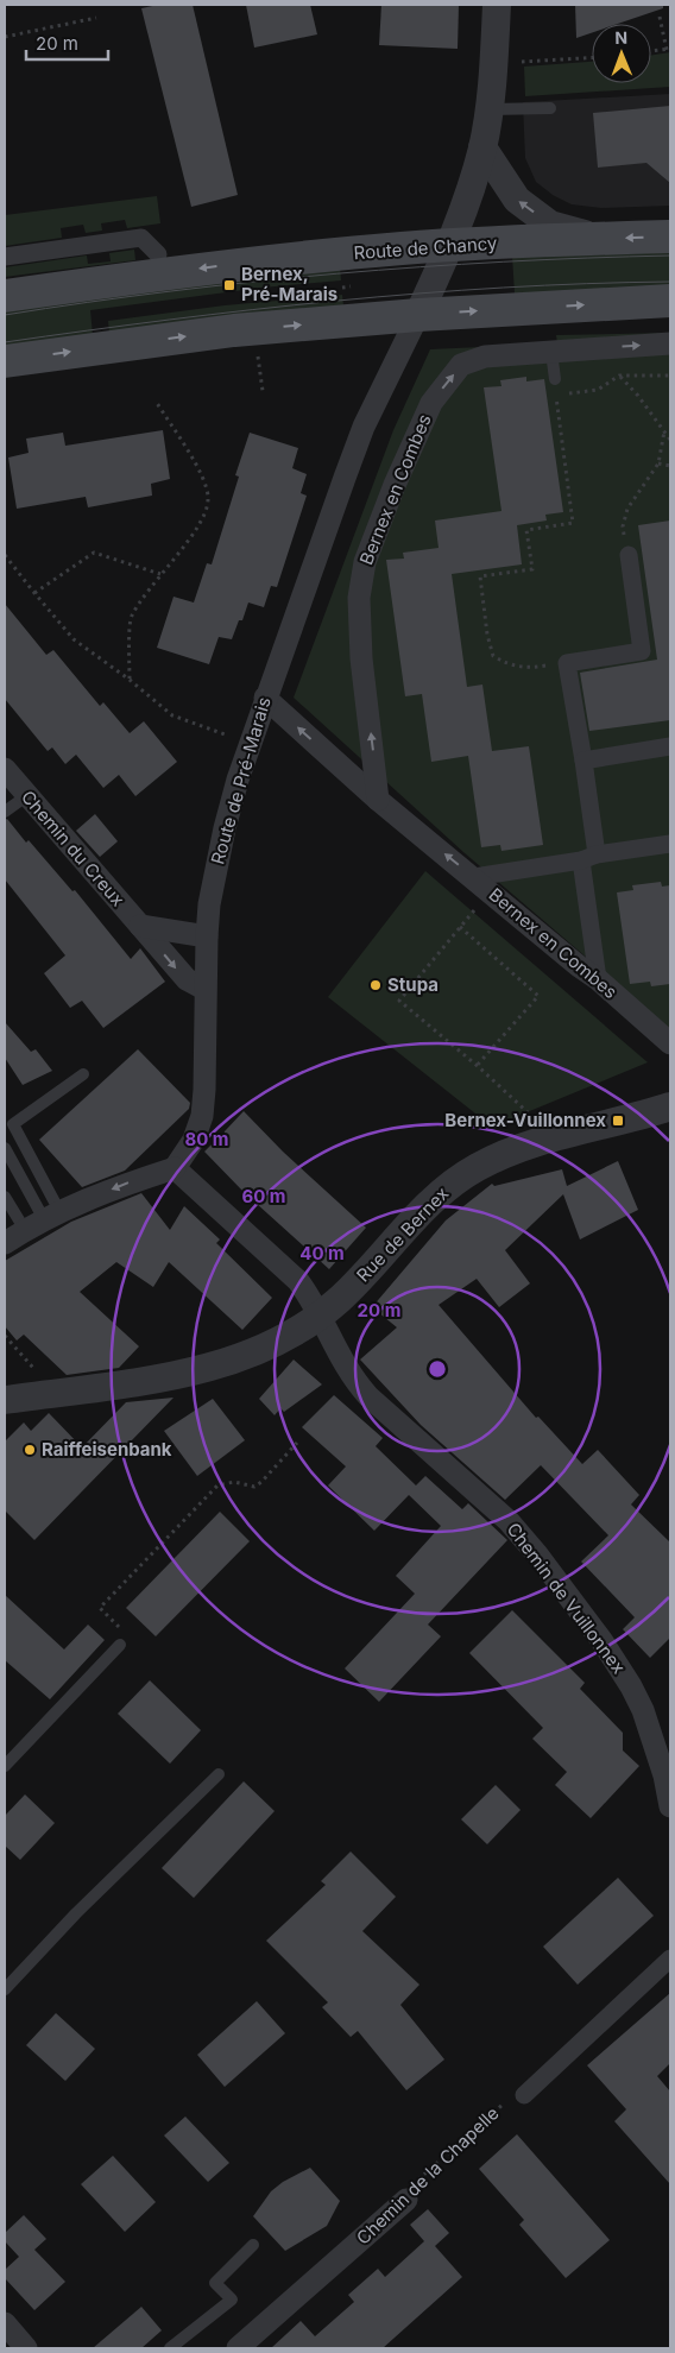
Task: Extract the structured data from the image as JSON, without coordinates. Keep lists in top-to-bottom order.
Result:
{
  "streets": {
    "main road": ["Route de Chancy"],
    "street": [
      "Bernex en Combes",
      "Route de Pré-Marais",
      "Chemin du Creux",
      "Rue de Bernex",
      "Chemin de Vuillonnex",
      "Chemin de la Chapelle"
    ]
  },
  "crossings": [
    ["Bernex en Combes", "Route de Pré-Marais"],
    ["Route de Pré-Marais", "Chemin du Creux"],
    ["Rue de Bernex", "Chemin de Vuillonnex"]
  ],
  "places": {
    "transit": ["Bernex, Pré-Marais", "Bernex-Vuillonnex"],
    "other": ["Stupa", "Raiffeisenbank"]
  },
  "scale_bar": "20 m",
  "north": "top",
  "rings": [
    "80 m",
    "60 m",
    "40 m",
    "20 m"
  ]
}
